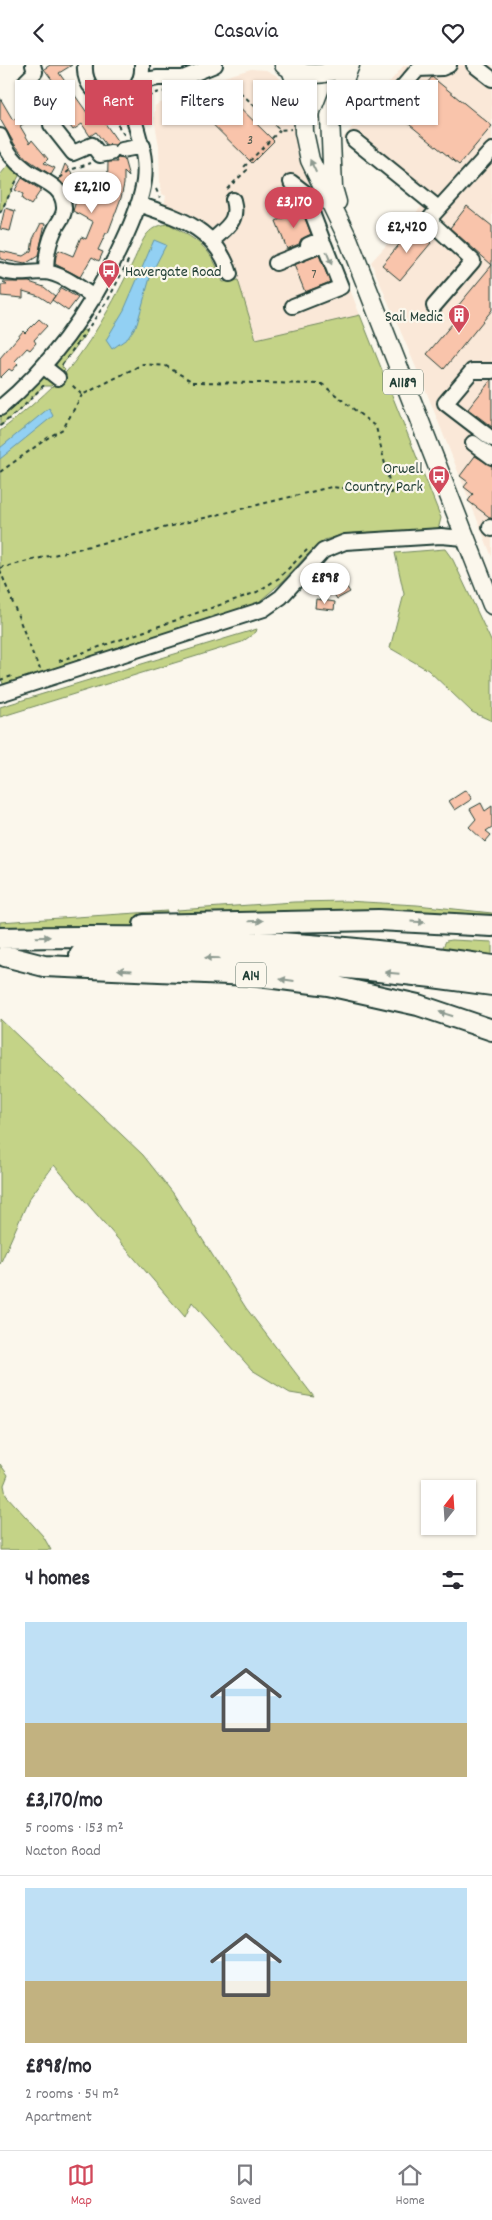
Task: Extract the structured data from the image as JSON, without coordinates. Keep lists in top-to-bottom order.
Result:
{
  "streets": {
    "highway": ["A14"],
    "main road": ["A1189"]
  },
  "places": {
    "bus stop": ["Havergate Road", "Orwell Country Park"],
    "building": ["Sail Medic"]
  },
  "house_numbers": ["3", "7"],
  "north": "top",
  "page": {
    "header": "Casavia",
    "chip": [
      "Buy",
      "Rent",
      "Filters",
      "New",
      "Apartment"
    ],
    "price": [
      "£2,210",
      "£3,170",
      "£2,420",
      "£898"
    ],
    "heading": "4 homes",
    "list": [
      {
        "name": "£3,170/mo",
        "note": "5 rooms · 153 m² · Nacton Road"
      },
      {
        "name": "£898/mo",
        "note": "2 rooms · 54 m² · Apartment"
      }
    ],
    "tabs": ["Map", "Saved", "Home"]
  }
}
